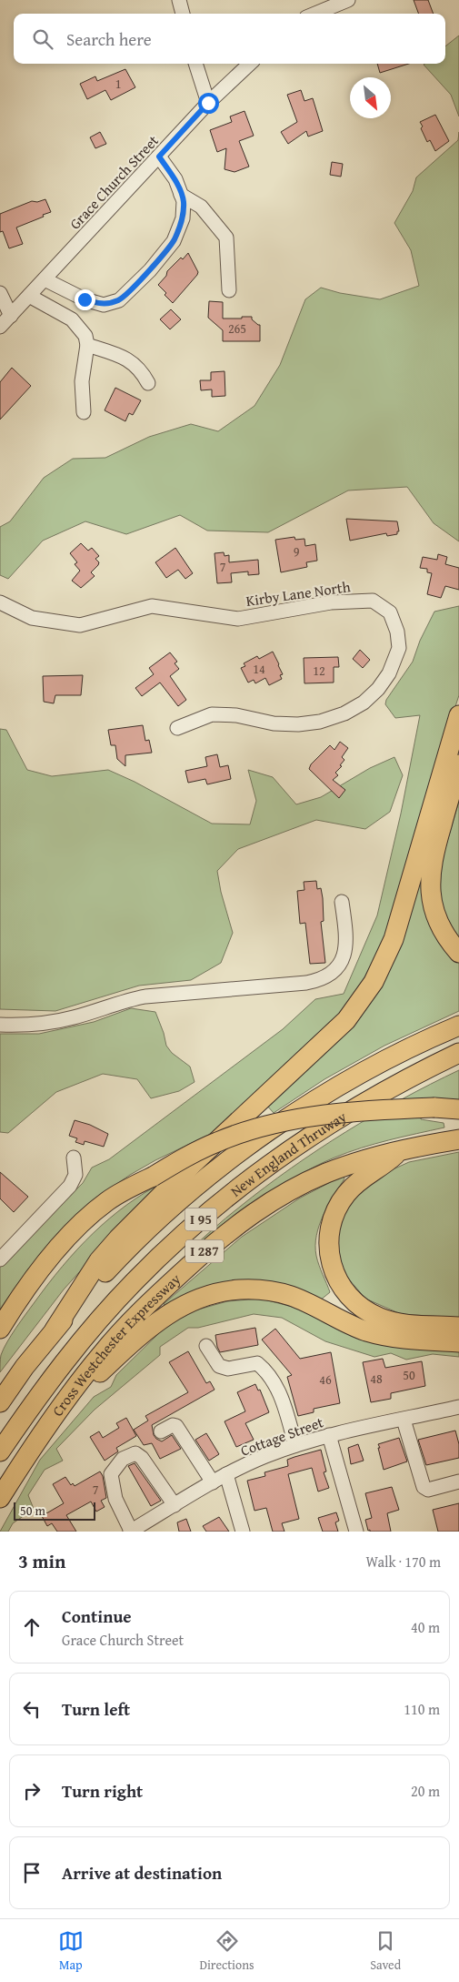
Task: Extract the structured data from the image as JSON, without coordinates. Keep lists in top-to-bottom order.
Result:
{
  "streets": {
    "highway": [
      "New England Thruway",
      "I 95",
      "I 287",
      "Cross Westchester Expressway"
    ],
    "street": ["Grace Church Street", "Kirby Lane North", "Cottage Street"]
  },
  "house_numbers": [
    "1",
    "265",
    "9",
    "7",
    "14",
    "12",
    "50",
    "48",
    "46",
    "7"
  ],
  "scale_bar": "50 m",
  "north": "bottom right",
  "page": {
    "search": "Search here",
    "scale": "50 m",
    "heading": ["3 min", "Walk · 170 m"],
    "list": [
      ["Continue", "Grace Church Street", "40 m"],
      ["Turn left", "110 m"],
      ["Turn right", "20 m"],
      "Arrive at destination"
    ],
    "nav": ["Map", "Directions", "Saved"]
  }
}
